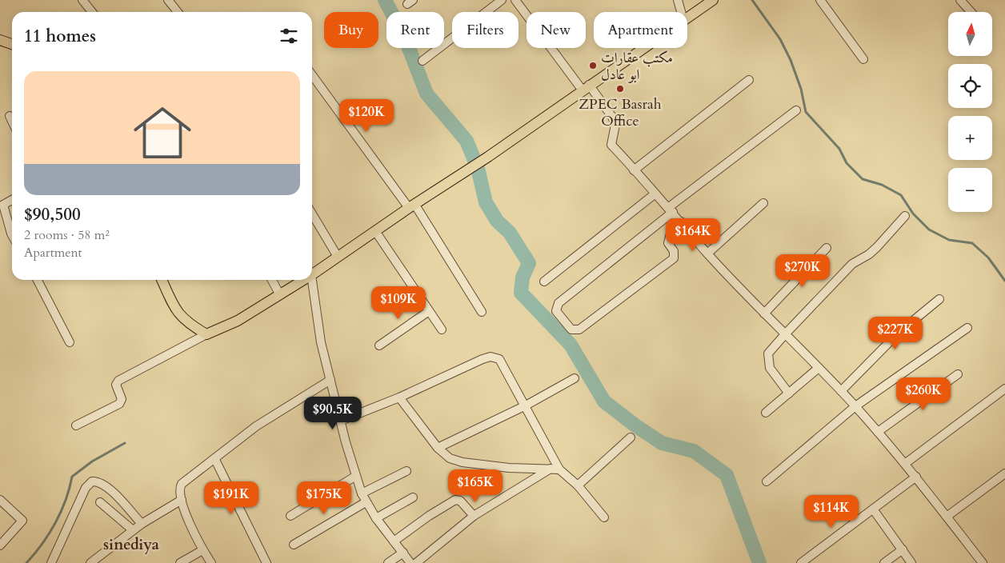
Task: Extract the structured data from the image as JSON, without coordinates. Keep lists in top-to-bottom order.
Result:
{
  "districts": ["sinediya"],
  "places": ["مكتب عقارات ابو عادل", "ZPEC Basrah Office"],
  "north": "top",
  "page": {
    "map_buttons": ["+", "−"],
    "chip": [
      "Buy",
      "Rent",
      "Filters",
      "New",
      "Apartment"
    ],
    "heading": "11 homes",
    "list": [
      {
        "name": "$90,500",
        "note": "2 rooms · 58 m² · Apartment"
      }
    ],
    "price": [
      "$120K",
      "$164K",
      "$270K",
      "$109K",
      "$227K",
      "$260K",
      "$90.5K",
      "$165K",
      "$191K",
      "$175K",
      "$114K"
    ]
  }
}
